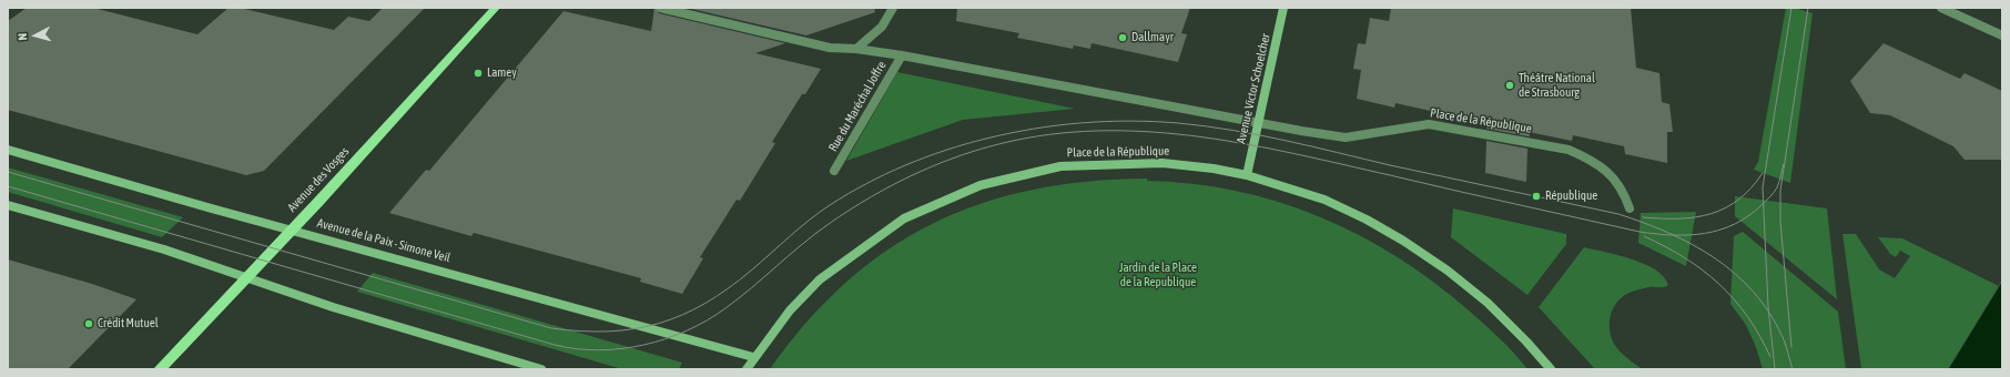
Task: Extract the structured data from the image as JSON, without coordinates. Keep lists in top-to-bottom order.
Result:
{
  "streets": {
    "main road": ["Avenue des Vosges"],
    "street": [
      "Avenue Victor Schoelcher",
      "Rue du Maréchal Joffre",
      "Place de la République",
      "Avenue de la Paix - Simone Veil"
    ]
  },
  "crossings": [
    ["Avenue Victor Schoelcher", "Place de la République"],
    ["Rue du Maréchal Joffre", "Place de la République"],
    ["Place de la République", "Avenue de la Paix - Simone Veil"],
    ["Avenue des Vosges", "Avenue de la Paix - Simone Veil"]
  ],
  "parks": ["Jardin de la Place de la Republique"],
  "places": [
    "Dallmayr",
    "Lamey",
    "Théâtre National de Strasbourg",
    "République",
    "Crédit Mutuel"
  ],
  "north": "left"
}
